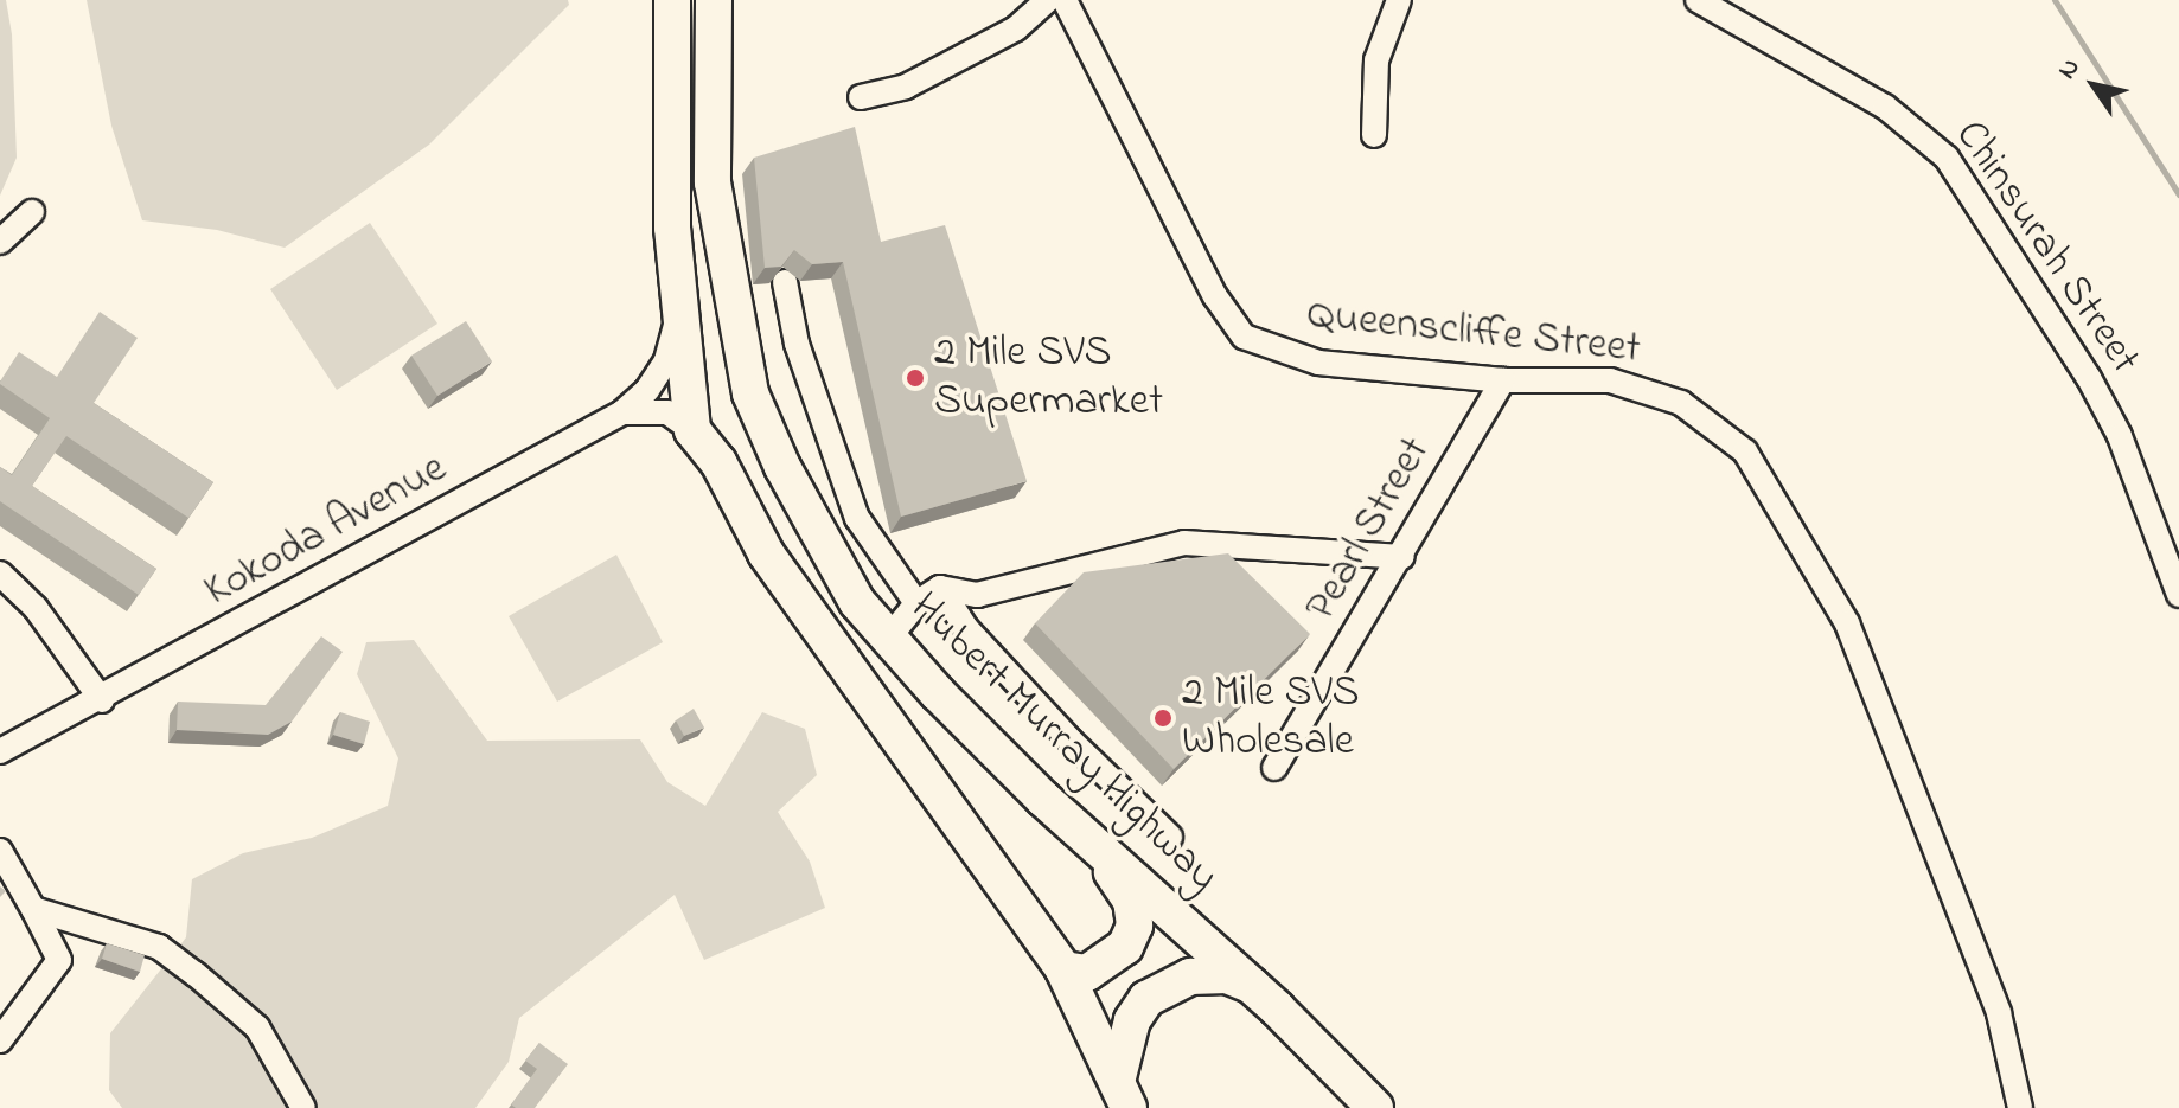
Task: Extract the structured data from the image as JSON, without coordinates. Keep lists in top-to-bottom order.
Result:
{
  "streets": {
    "highway": ["Hubert Murray Highway"],
    "street": [
      "Chinsurah Street",
      "Queenscliffe Street",
      "Pearl Street",
      "Kokoda Avenue"
    ]
  },
  "crossings": [
    ["Queenscliffe Street", "Pearl Street"]
  ],
  "places": ["2 Mile SVS Supermarket", "2 Mile SVS Wholesale"],
  "north": "top left"
}
